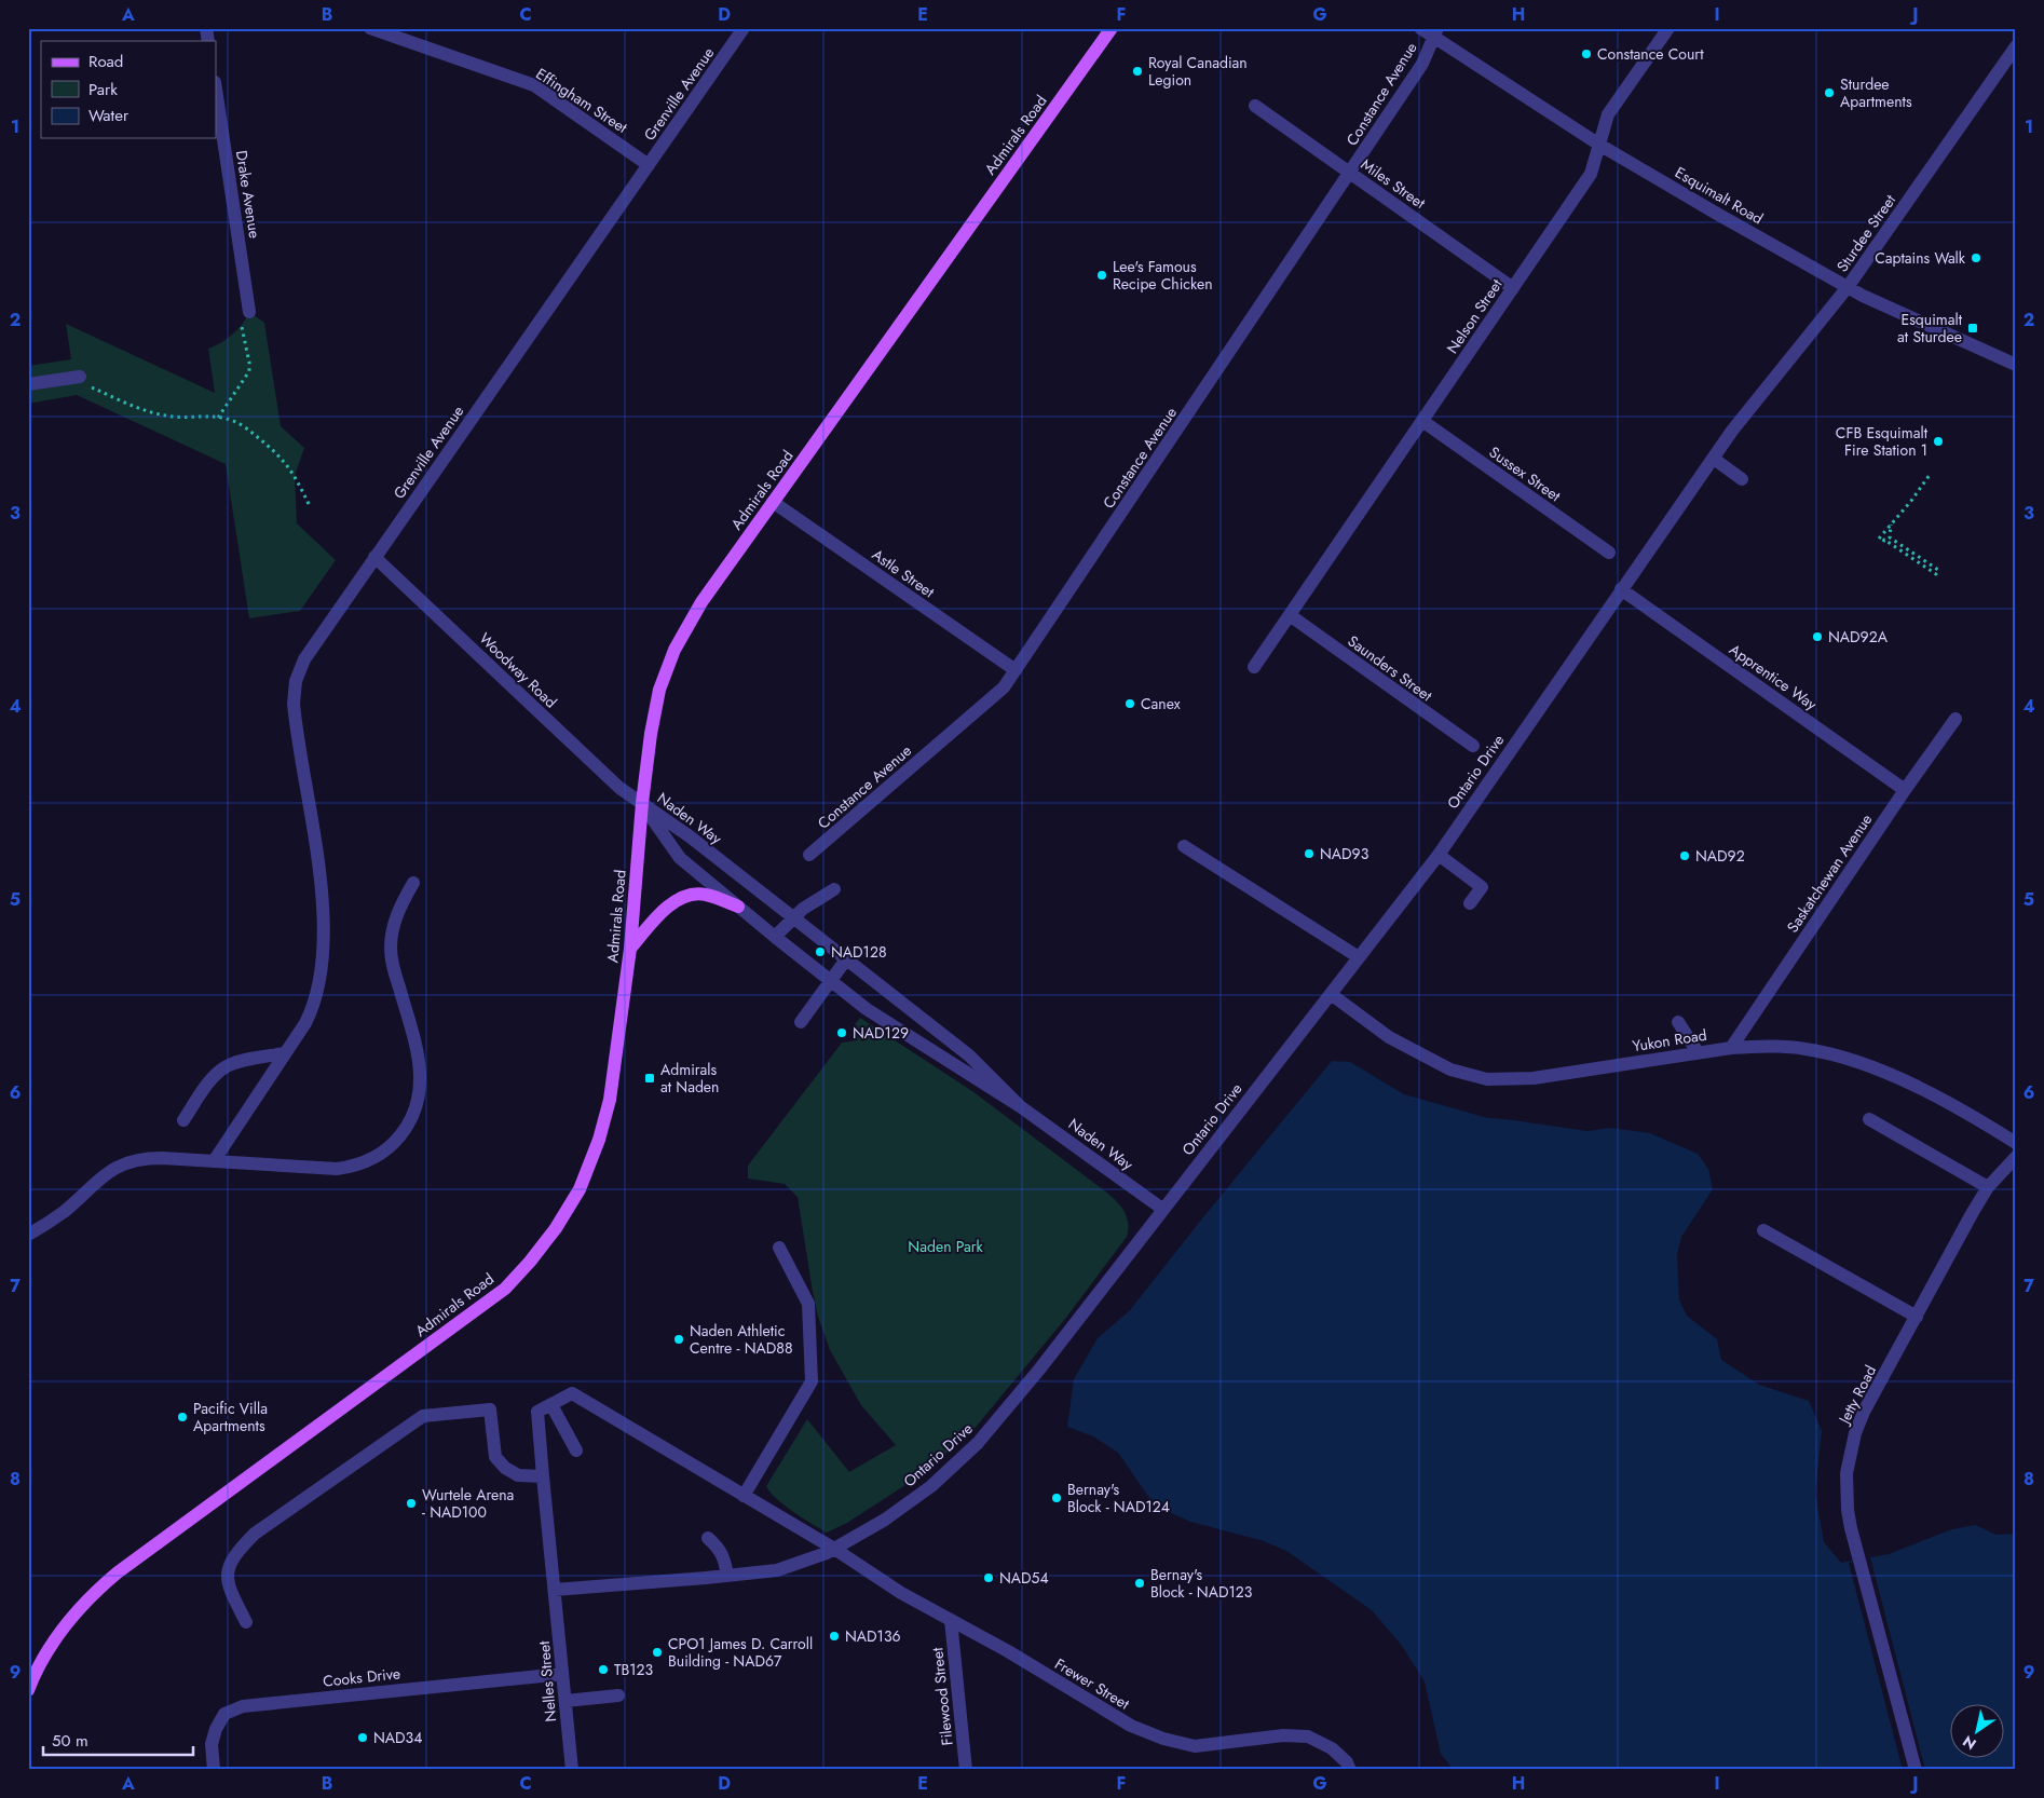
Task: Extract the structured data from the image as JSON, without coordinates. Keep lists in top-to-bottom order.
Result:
{
  "streets": {
    "main road": ["Admirals Road"],
    "street": [
      "Grenville Avenue",
      "Constance Avenue",
      "Effingham Street",
      "Miles Street",
      "Drake Avenue",
      "Esquimalt Road",
      "Sturdee Street",
      "Nelson Street",
      "Sussex Street",
      "Astle Street",
      "Saunders Street",
      "Woodway Road",
      "Apprentice Way",
      "Ontario Drive",
      "Naden Way",
      "Saskatchewan Avenue",
      "Yukon Road",
      "Jetty Road",
      "Cooks Drive",
      "Nelles Street",
      "Frewer Street",
      "Filewood Street"
    ]
  },
  "crossings": [
    ["Grenville Avenue", "Effingham Street"],
    ["Grenville Avenue", "Woodway Road"],
    ["Constance Avenue", "Miles Street"],
    ["Constance Avenue", "Esquimalt Road"],
    ["Constance Avenue", "Astle Street"],
    ["Admirals Road", "Astle Street"],
    ["Admirals Road", "Woodway Road"],
    ["Admirals Road", "Naden Way"],
    ["Miles Street", "Nelson Street"],
    ["Esquimalt Road", "Sturdee Street"],
    ["Esquimalt Road", "Nelson Street"],
    ["Sturdee Street", "Ontario Drive"],
    ["Nelson Street", "Sussex Street"],
    ["Nelson Street", "Saunders Street"],
    ["Woodway Road", "Naden Way"],
    ["Apprentice Way", "Ontario Drive"],
    ["Apprentice Way", "Saskatchewan Avenue"],
    ["Ontario Drive", "Naden Way"],
    ["Ontario Drive", "Yukon Road"],
    ["Ontario Drive", "Nelles Street"],
    ["Ontario Drive", "Frewer Street"],
    ["Saskatchewan Avenue", "Yukon Road"],
    ["Cooks Drive", "Nelles Street"],
    ["Nelles Street", "Frewer Street"],
    ["Frewer Street", "Filewood Street"]
  ],
  "parks": ["Naden Park"],
  "places": {
    "other": [
      "Constance Court",
      "Royal Canadian Legion",
      "Sturdee Apartments",
      "Captains Walk",
      "Lee's Famous Recipe Chicken",
      "CFB Esquimalt Fire Station 1",
      "NAD92A",
      "Canex",
      "NAD93",
      "NAD92",
      "NAD128",
      "NAD129",
      "Naden Athletic Centre - NAD88",
      "Pacific Villa Apartments",
      "Bernay's Block - NAD124",
      "Wurtele Arena - NAD100",
      "NAD54",
      "Bernay's Block - NAD123",
      "NAD136",
      "CPO1 James D. Carroll Building - NAD67",
      "TB123",
      "NAD34"
    ],
    "transit": ["Esquimalt at Sturdee", "Admirals at Naden"]
  },
  "legend": ["Road", "Park", "Water"],
  "scale_bar": "50 m",
  "north": "bottom left",
  "grid": {
    "columns": [
      "A",
      "B",
      "C",
      "D",
      "E",
      "F",
      "G",
      "H",
      "I",
      "J"
    ],
    "rows": [
      "1",
      "2",
      "3",
      "4",
      "5",
      "6",
      "7",
      "8",
      "9"
    ]
  }
}
